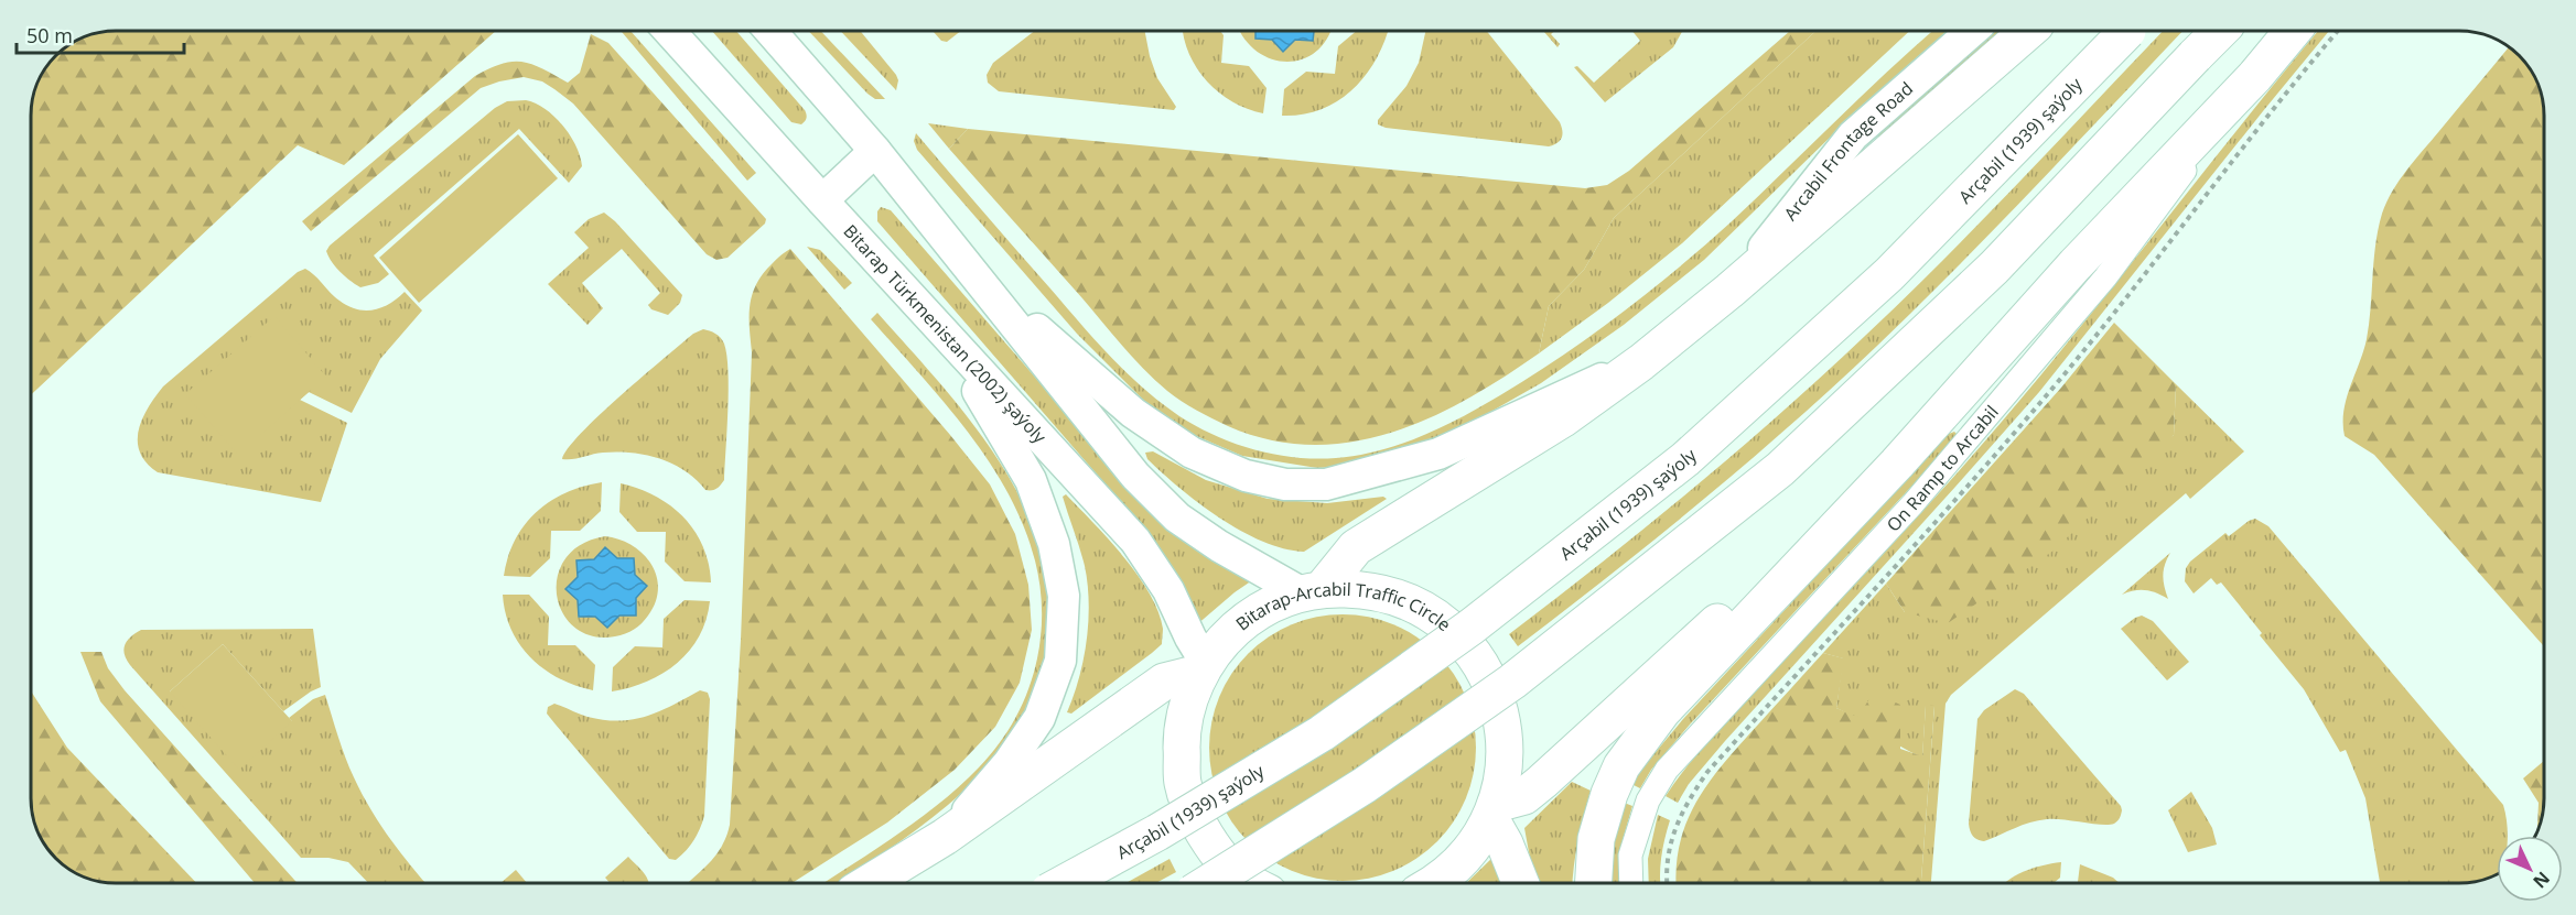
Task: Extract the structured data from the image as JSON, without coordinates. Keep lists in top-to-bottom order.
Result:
{
  "streets": {
    "main road": [
      "Arçabil (1939) şaýoly",
      "Arcabil Frontage Road",
      "Bitarap Türkmenistan (2002) şaýoly",
      "Bitarap-Arcabil Traffic Circle"
    ],
    "street": ["On Ramp to Arcabil"]
  },
  "crossings": [
    ["Bitarap Türkmenistan (2002) şaýoly", "Bitarap-Arcabil Traffic Circle"]
  ],
  "scale_bar": "50 m",
  "north": "bottom right"
}
